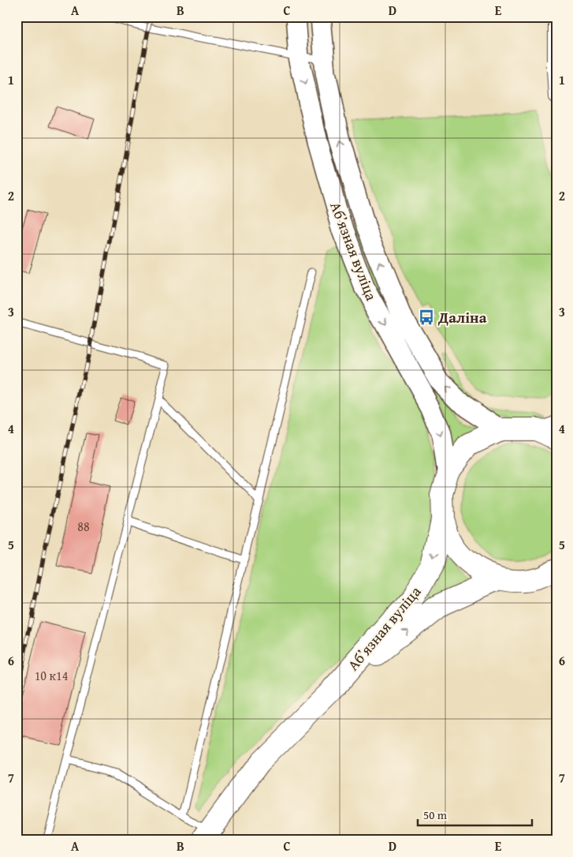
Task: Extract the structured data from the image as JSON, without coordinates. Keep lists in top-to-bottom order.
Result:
{
  "streets": {
    "main road": ["Абʼязная вуліца"]
  },
  "places": {
    "bus stop": ["Даліна"]
  },
  "house_numbers": ["88", "10 к14"],
  "scale_bar": "50 m",
  "grid": {
    "columns": [
      "A",
      "B",
      "C",
      "D",
      "E"
    ],
    "rows": [
      "1",
      "2",
      "3",
      "4",
      "5",
      "6",
      "7"
    ]
  }
}
